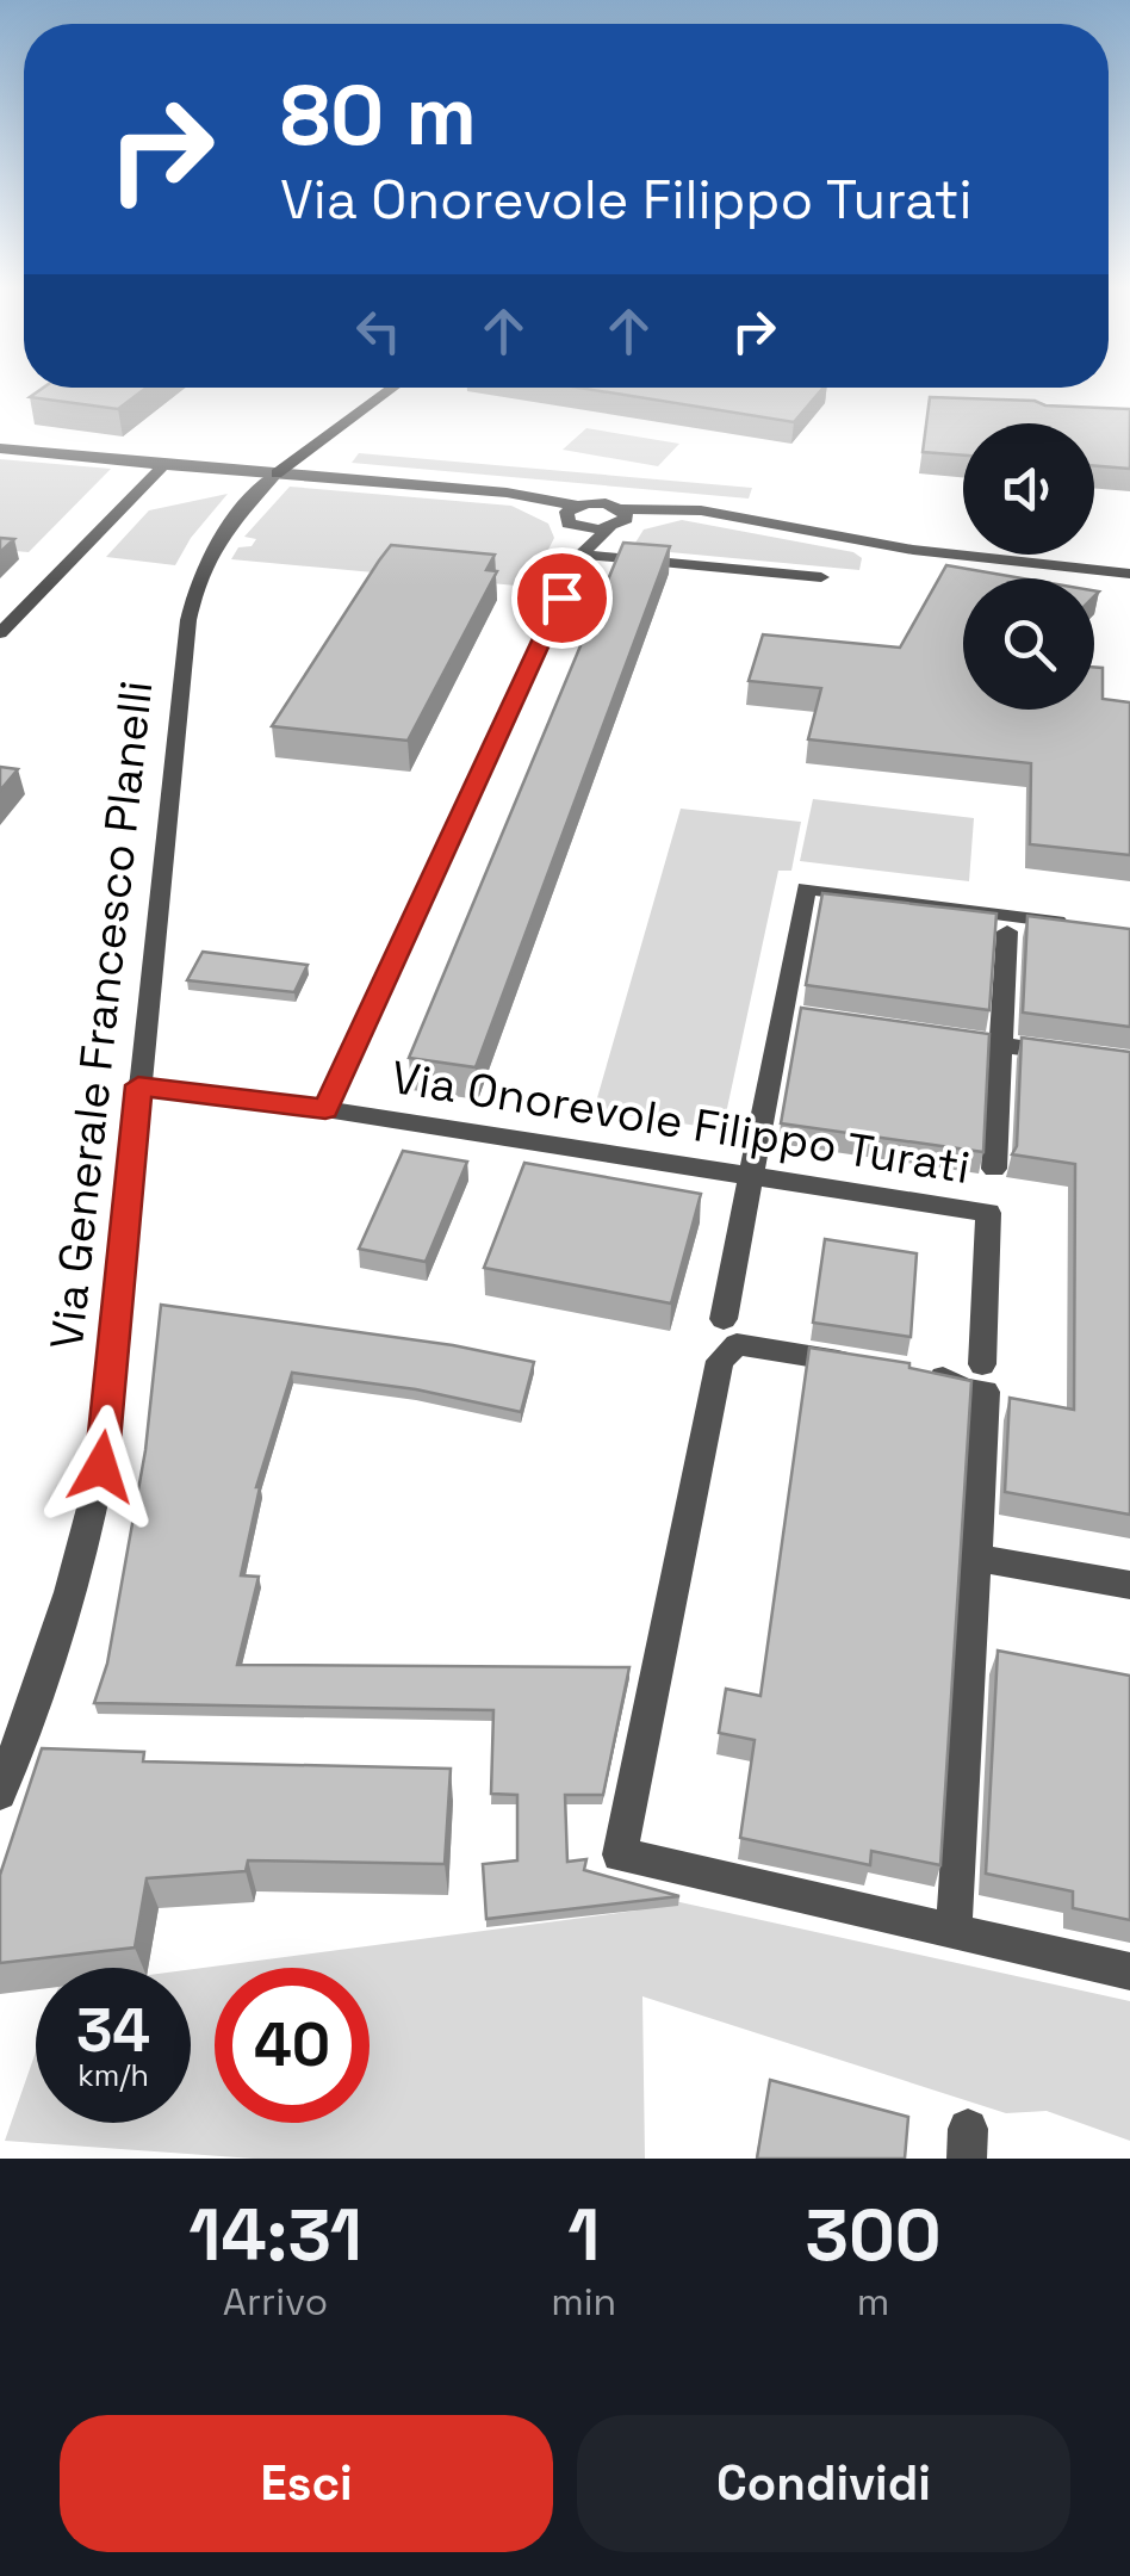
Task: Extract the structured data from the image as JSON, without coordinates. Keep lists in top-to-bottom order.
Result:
{
  "streets": {
    "street": ["Via Generale Francesco Planelli", "Via Onorevole Filippo Turati"]
  },
  "crossings": [
    ["Via Generale Francesco Planelli", "Via Onorevole Filippo Turati"]
  ],
  "page": {
    "turn": ["80 m", "Via Onorevole Filippo Turati"],
    "speed": "34 km/h",
    "limit": "40",
    "eta": [
      "14:31",
      "Arrivo",
      "1",
      "min",
      "300",
      "m"
    ],
    "buttons": ["Esci", "Condividi"]
  }
}
